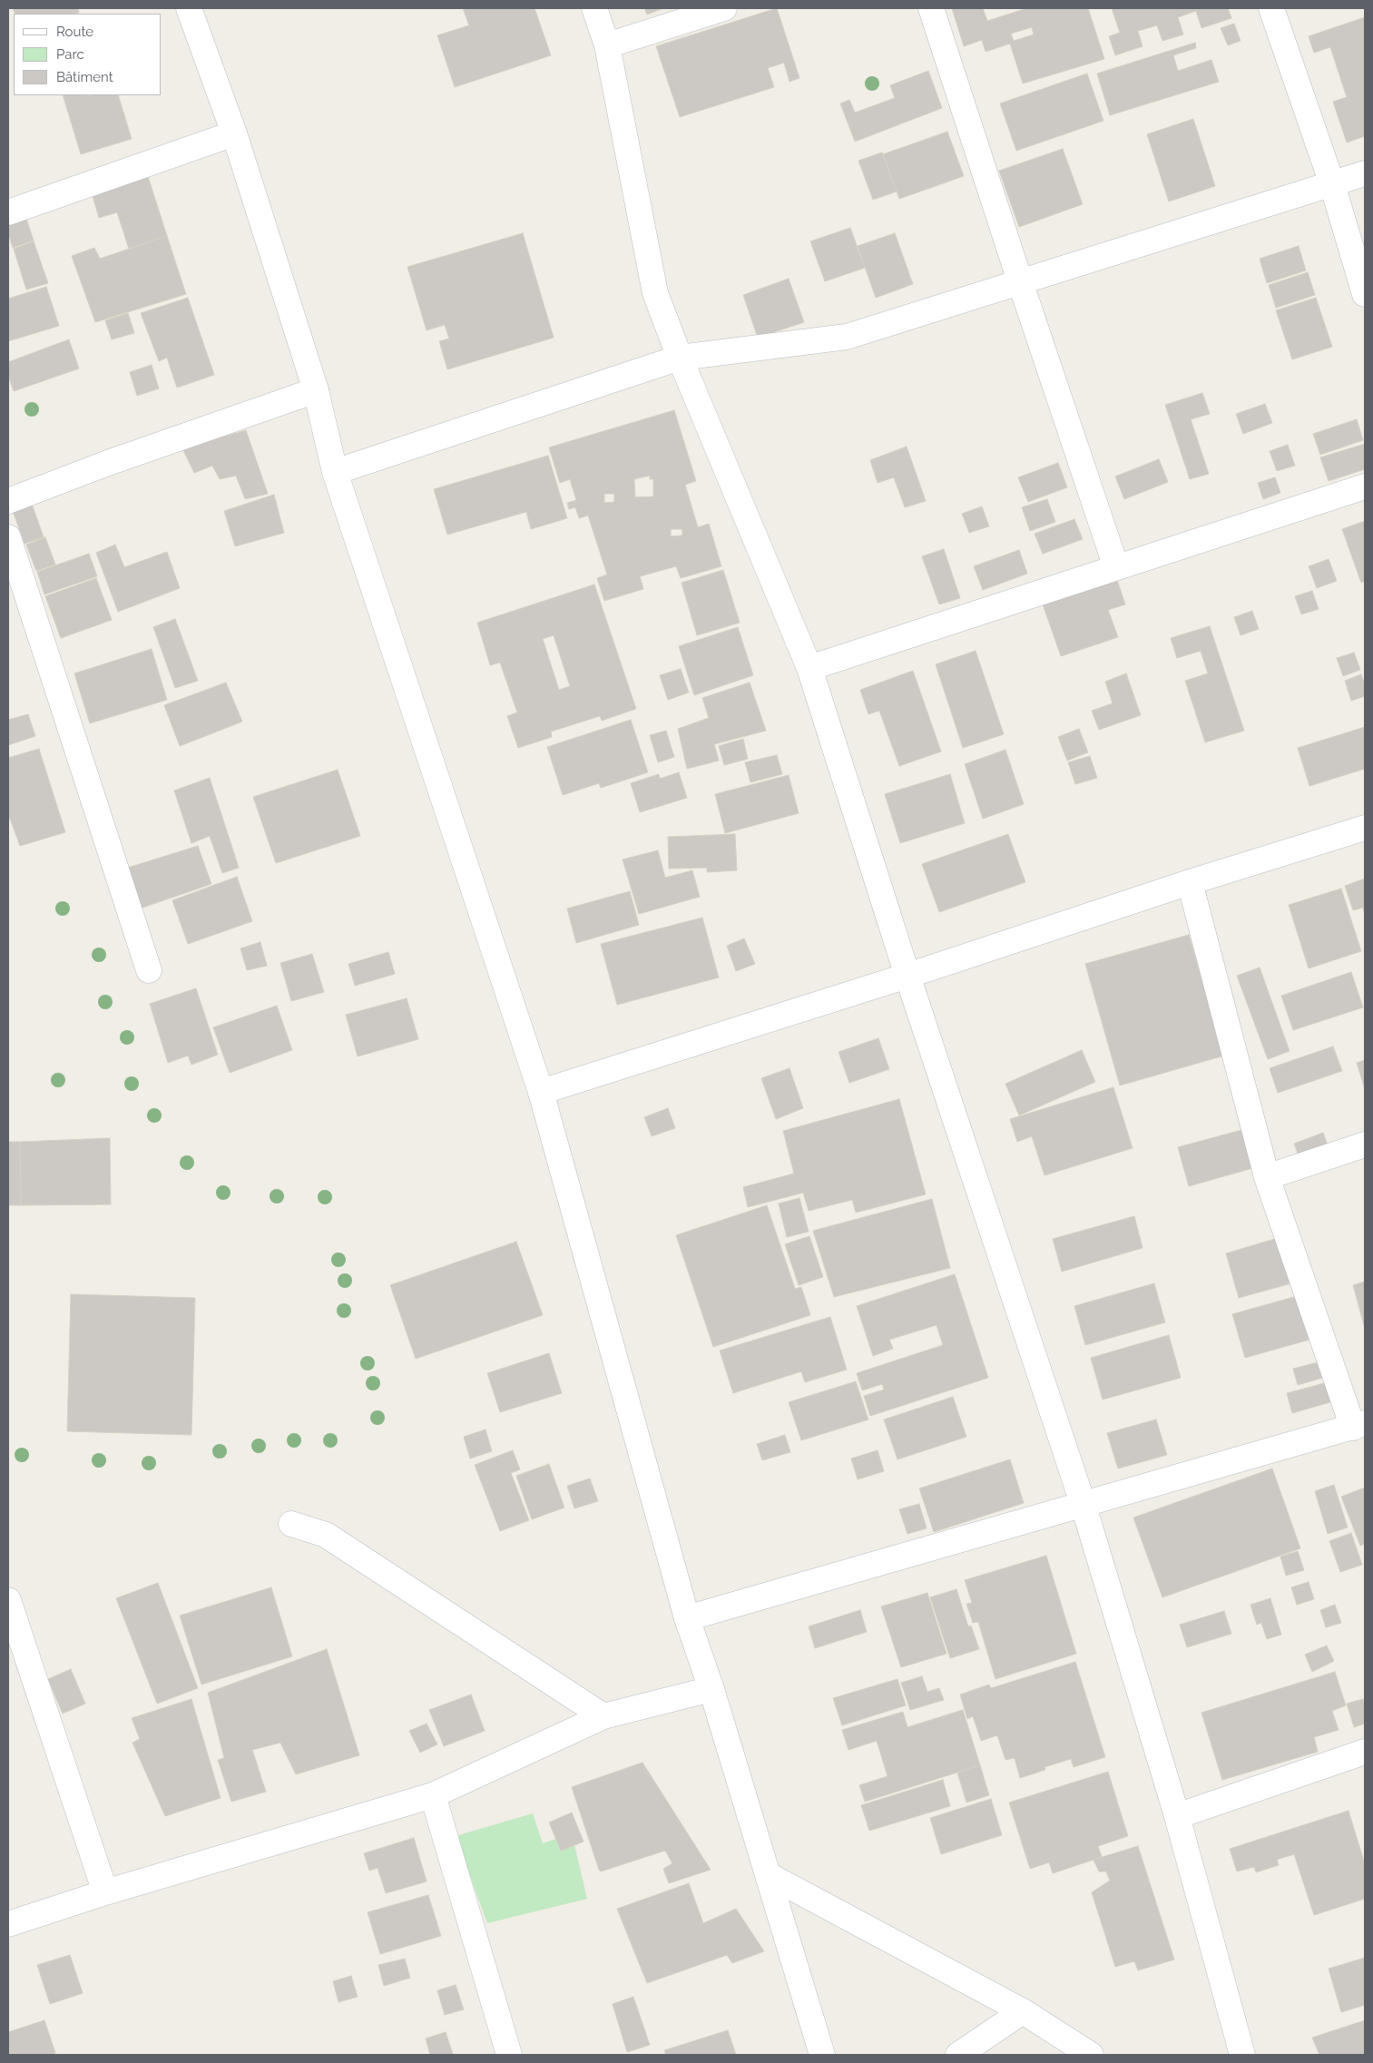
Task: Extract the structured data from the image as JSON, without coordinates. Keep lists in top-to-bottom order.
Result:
{
  "legend": ["Route", "Parc", "Bâtiment"]
}
